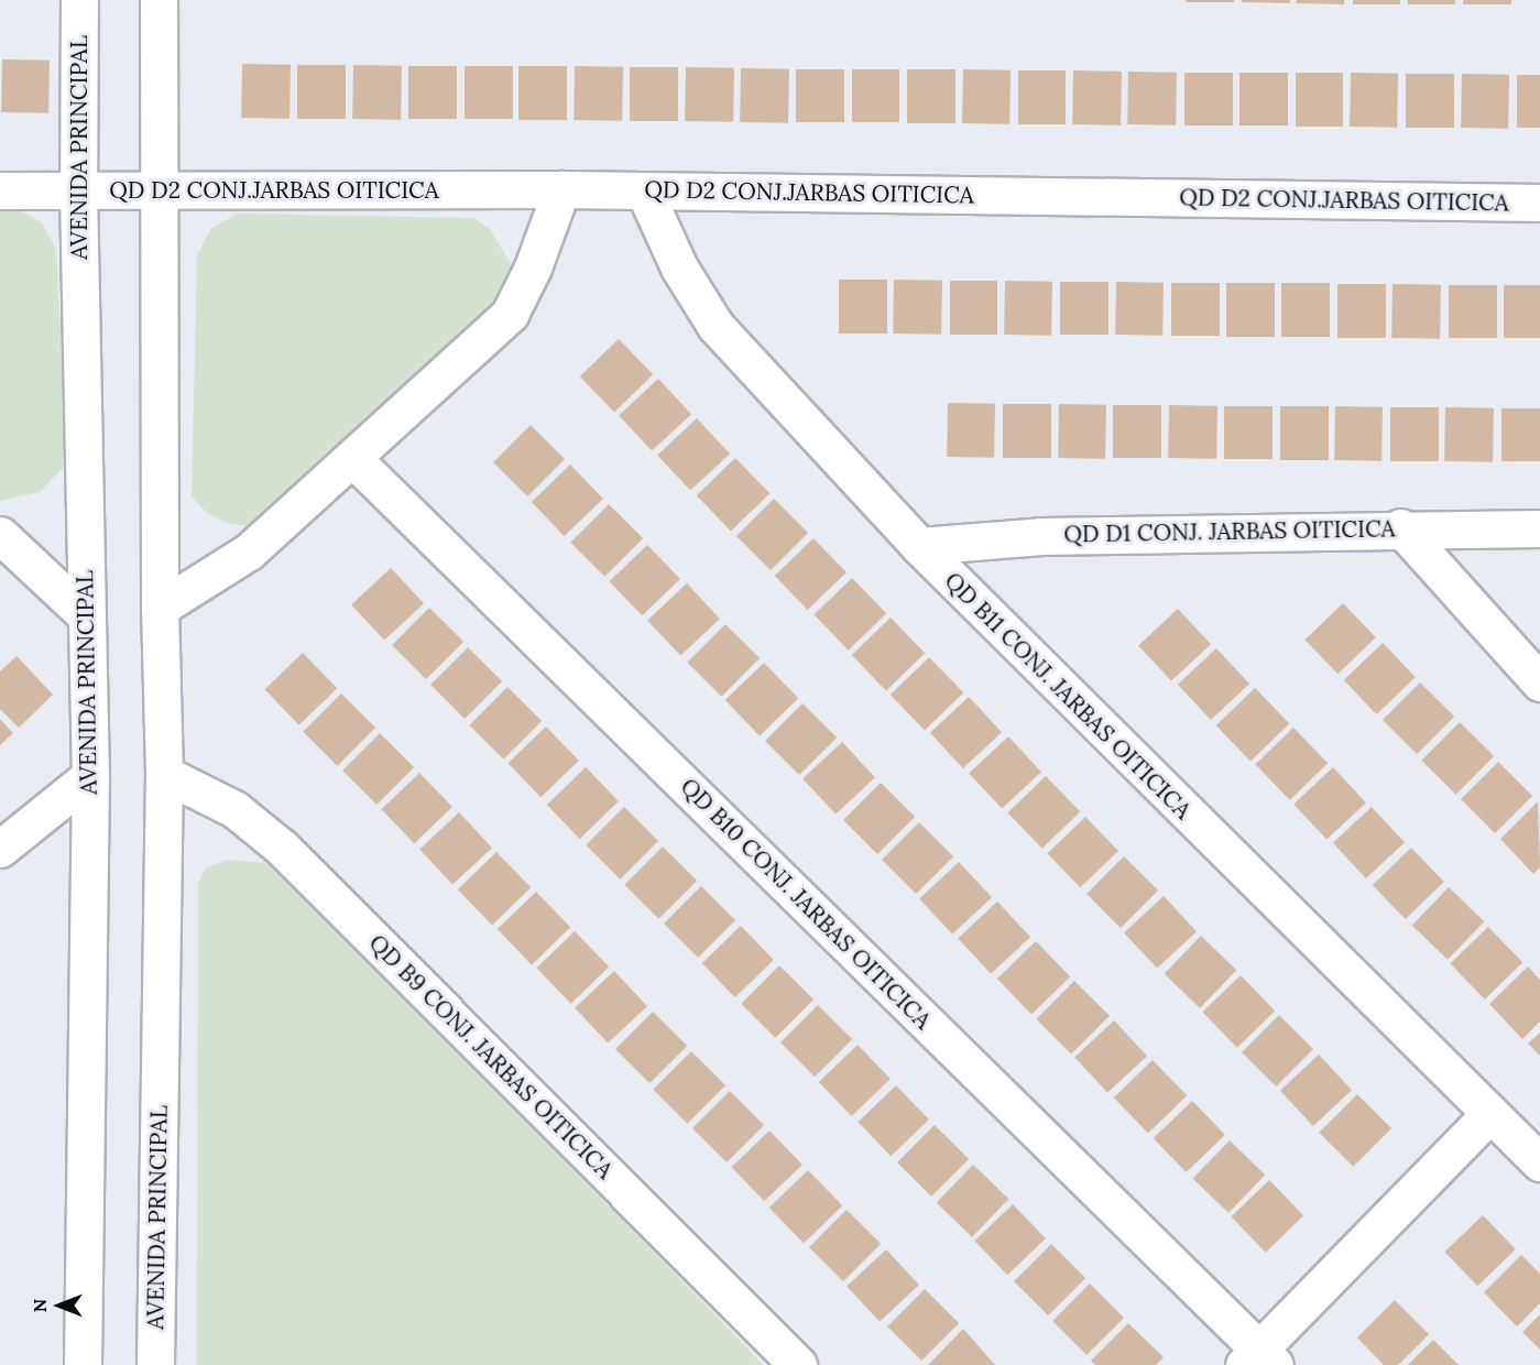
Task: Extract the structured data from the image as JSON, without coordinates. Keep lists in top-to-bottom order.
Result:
{
  "streets": {
    "street": [
      "AVENIDA PRINCIPAL",
      "QD D2 CONJ.JARBAS OITICICA",
      "QD D1 CONJ. JARBAS OITICICA",
      "QD B11 CONJ. JARBAS OITICICA",
      "QD B10 CONJ. JARBAS OITICICA",
      "QD B9 CONJ. JARBAS OITICICA"
    ]
  },
  "crossings": [
    ["AVENIDA PRINCIPAL", "QD D2 CONJ.JARBAS OITICICA"],
    ["AVENIDA PRINCIPAL", "QD B9 CONJ. JARBAS OITICICA"],
    ["QD D2 CONJ.JARBAS OITICICA", "QD B11 CONJ. JARBAS OITICICA"],
    ["QD D1 CONJ. JARBAS OITICICA", "QD B11 CONJ. JARBAS OITICICA"]
  ],
  "north": "left"
}
